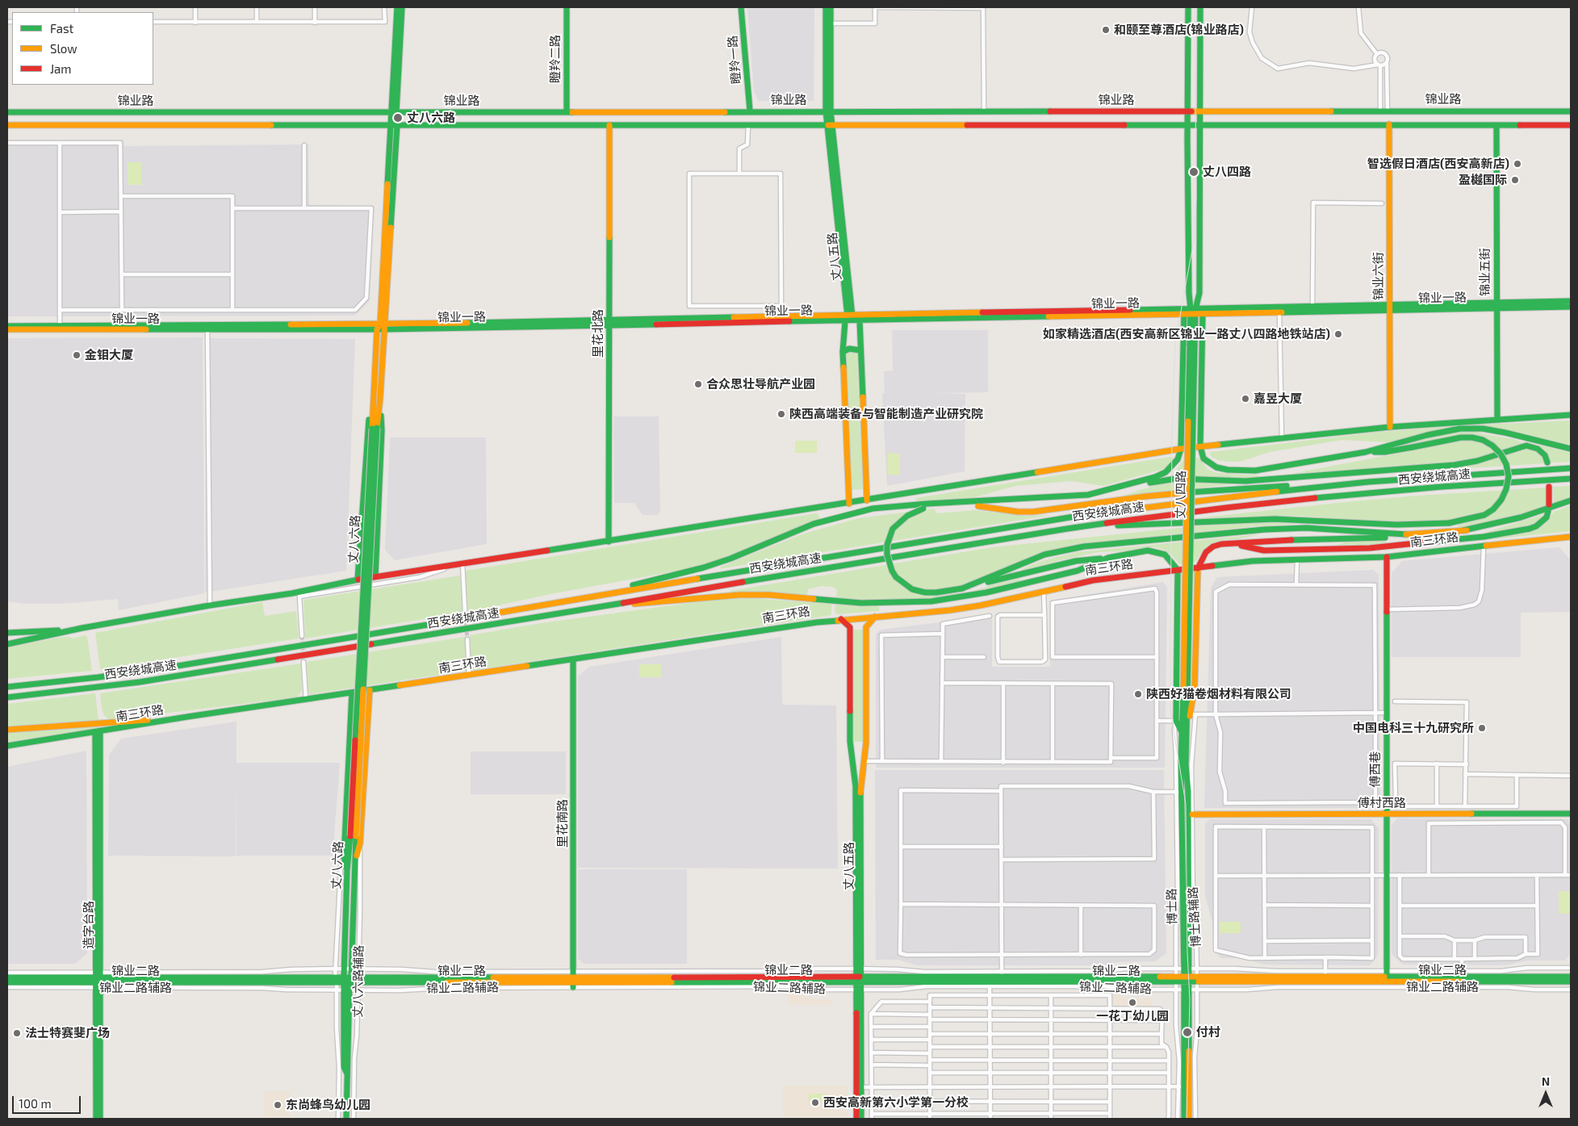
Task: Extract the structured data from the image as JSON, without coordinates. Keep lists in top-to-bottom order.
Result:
{
  "streets": {
    "main road": [
      "瞪羚二路",
      "瞪羚一路",
      "锦业路",
      "丈八五路",
      "锦业五街",
      "锦业六街",
      "锦业一路",
      "里花北路",
      "西安绕城高速",
      "丈八四路",
      "丈八六路",
      "南三环路",
      "傅西巷",
      "傅村西路",
      "里花南路",
      "博士路",
      "造字台路",
      "锦业二路"
    ],
    "street": ["博士路辅路", "丈八六路辅路", "锦业二路辅路"]
  },
  "crossings": [
    ["瞪羚二路", "锦业路"],
    ["瞪羚一路", "锦业路"],
    ["锦业路", "丈八五路"],
    ["锦业路", "锦业五街"],
    ["锦业路", "锦业六街"],
    ["锦业路", "里花北路"],
    ["锦业路", "丈八四路"],
    ["锦业路", "丈八六路"],
    ["丈八五路", "锦业一路"],
    ["丈八五路", "南三环路"],
    ["丈八五路", "锦业二路"],
    ["丈八五路", "锦业二路辅路"],
    ["锦业五街", "锦业一路"],
    ["锦业六街", "锦业一路"],
    ["锦业一路", "里花北路"],
    ["锦业一路", "丈八四路"],
    ["锦业一路", "丈八六路"],
    ["丈八四路", "博士路"],
    ["丈八六路", "锦业二路"],
    ["丈八六路", "锦业二路辅路"],
    ["南三环路", "傅西巷"],
    ["南三环路", "里花南路"],
    ["南三环路", "造字台路"],
    ["傅西巷", "傅村西路"],
    ["傅西巷", "锦业二路"],
    ["傅村西路", "博士路辅路"],
    ["里花南路", "锦业二路"],
    ["里花南路", "锦业二路辅路"],
    ["博士路", "博士路辅路"],
    ["博士路", "锦业二路"],
    ["博士路", "锦业二路辅路"],
    ["博士路辅路", "锦业二路"],
    ["博士路辅路", "锦业二路辅路"],
    ["造字台路", "锦业二路"],
    ["造字台路", "锦业二路辅路"],
    ["锦业二路", "丈八六路辅路"],
    ["锦业二路", "锦业二路辅路"],
    ["丈八六路辅路", "锦业二路辅路"]
  ],
  "places": [
    "和颐至尊酒店(锦业路店)",
    "丈八六路",
    "智选假日酒店(西安高新店)",
    "丈八四路",
    "盈樾国际",
    "如家精选酒店(西安高新区锦业一路丈八四路地铁站店)",
    "金钼大厦",
    "合众思壮导航产业园",
    "嘉昱大厦",
    "陕西高端装备与智能制造产业研究院",
    "陕西好猫卷烟材料有限公司",
    "中国电科三十九研究所",
    "一花丁幼儿园",
    "付村",
    "法士特赛斐广场",
    "西安高新第六小学第一分校",
    "东尚蜂鸟幼儿园"
  ],
  "legend": ["Fast", "Slow", "Jam"],
  "scale_bar": "100 m",
  "north": "top"
}
